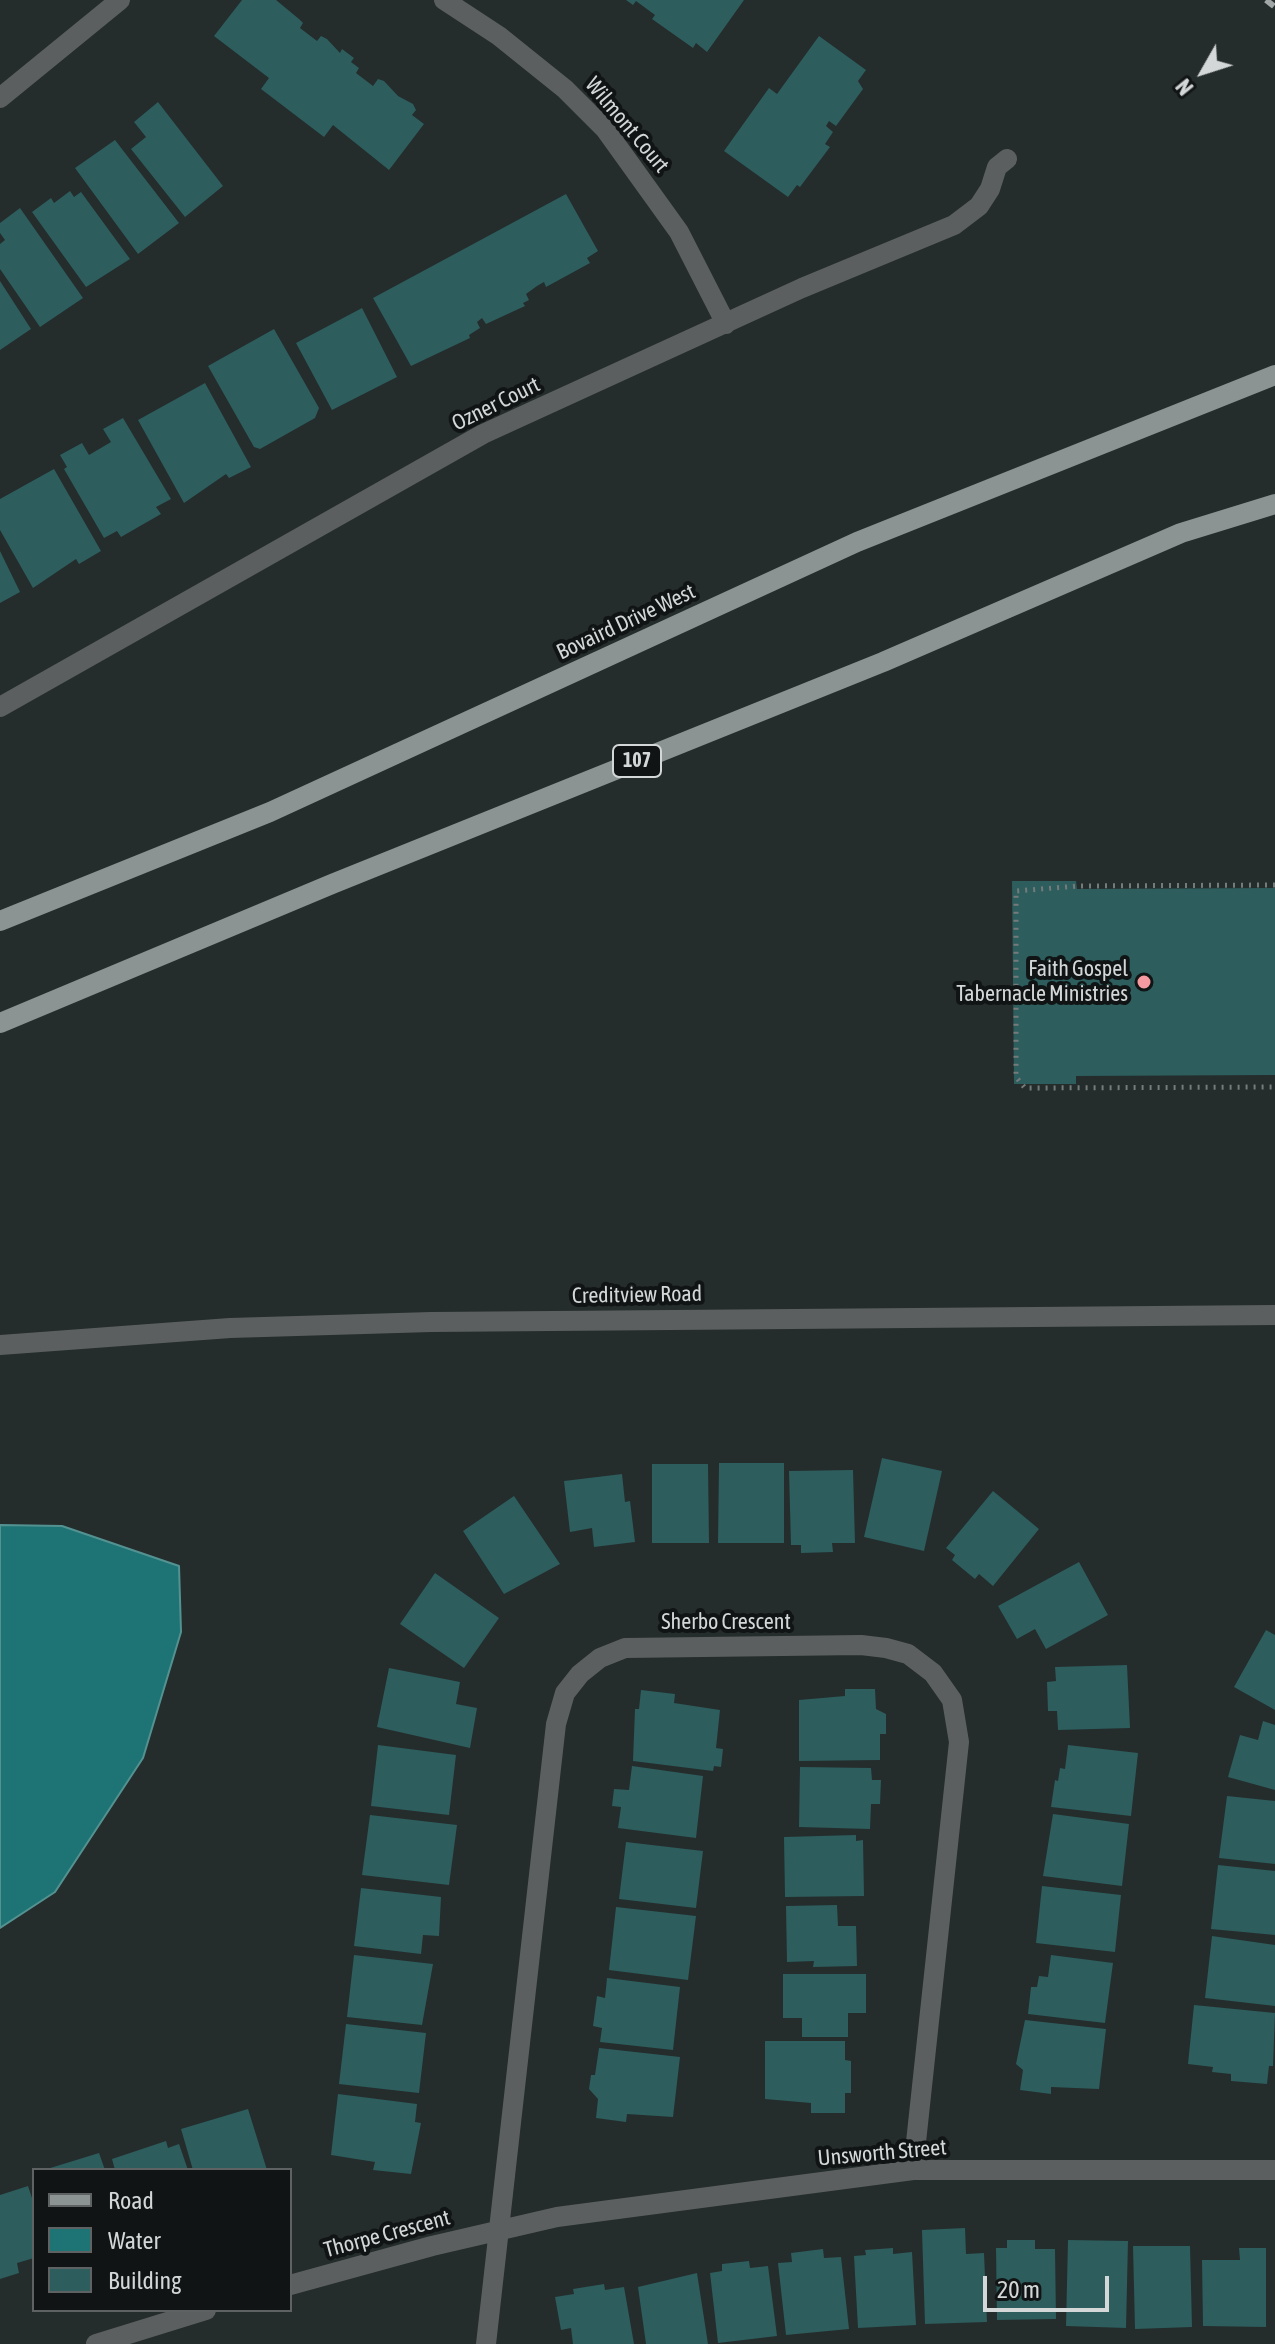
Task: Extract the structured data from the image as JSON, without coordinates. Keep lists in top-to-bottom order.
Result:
{
  "streets": {
    "main road": ["Bovaird Drive West", "107"],
    "street": [
      "Wilmont Court",
      "Ozner Court",
      "Creditview Road",
      "Sherbo Crescent",
      "Unsworth Street",
      "Thorpe Crescent"
    ]
  },
  "crossings": [
    ["Wilmont Court", "Ozner Court"],
    ["Sherbo Crescent", "Unsworth Street"],
    ["Sherbo Crescent", "Thorpe Crescent"],
    ["Unsworth Street", "Thorpe Crescent"]
  ],
  "places": ["Faith Gospel Tabernacle Ministries"],
  "legend": ["Road", "Water", "Building"],
  "scale_bar": "20 m",
  "north": "bottom left"
}
